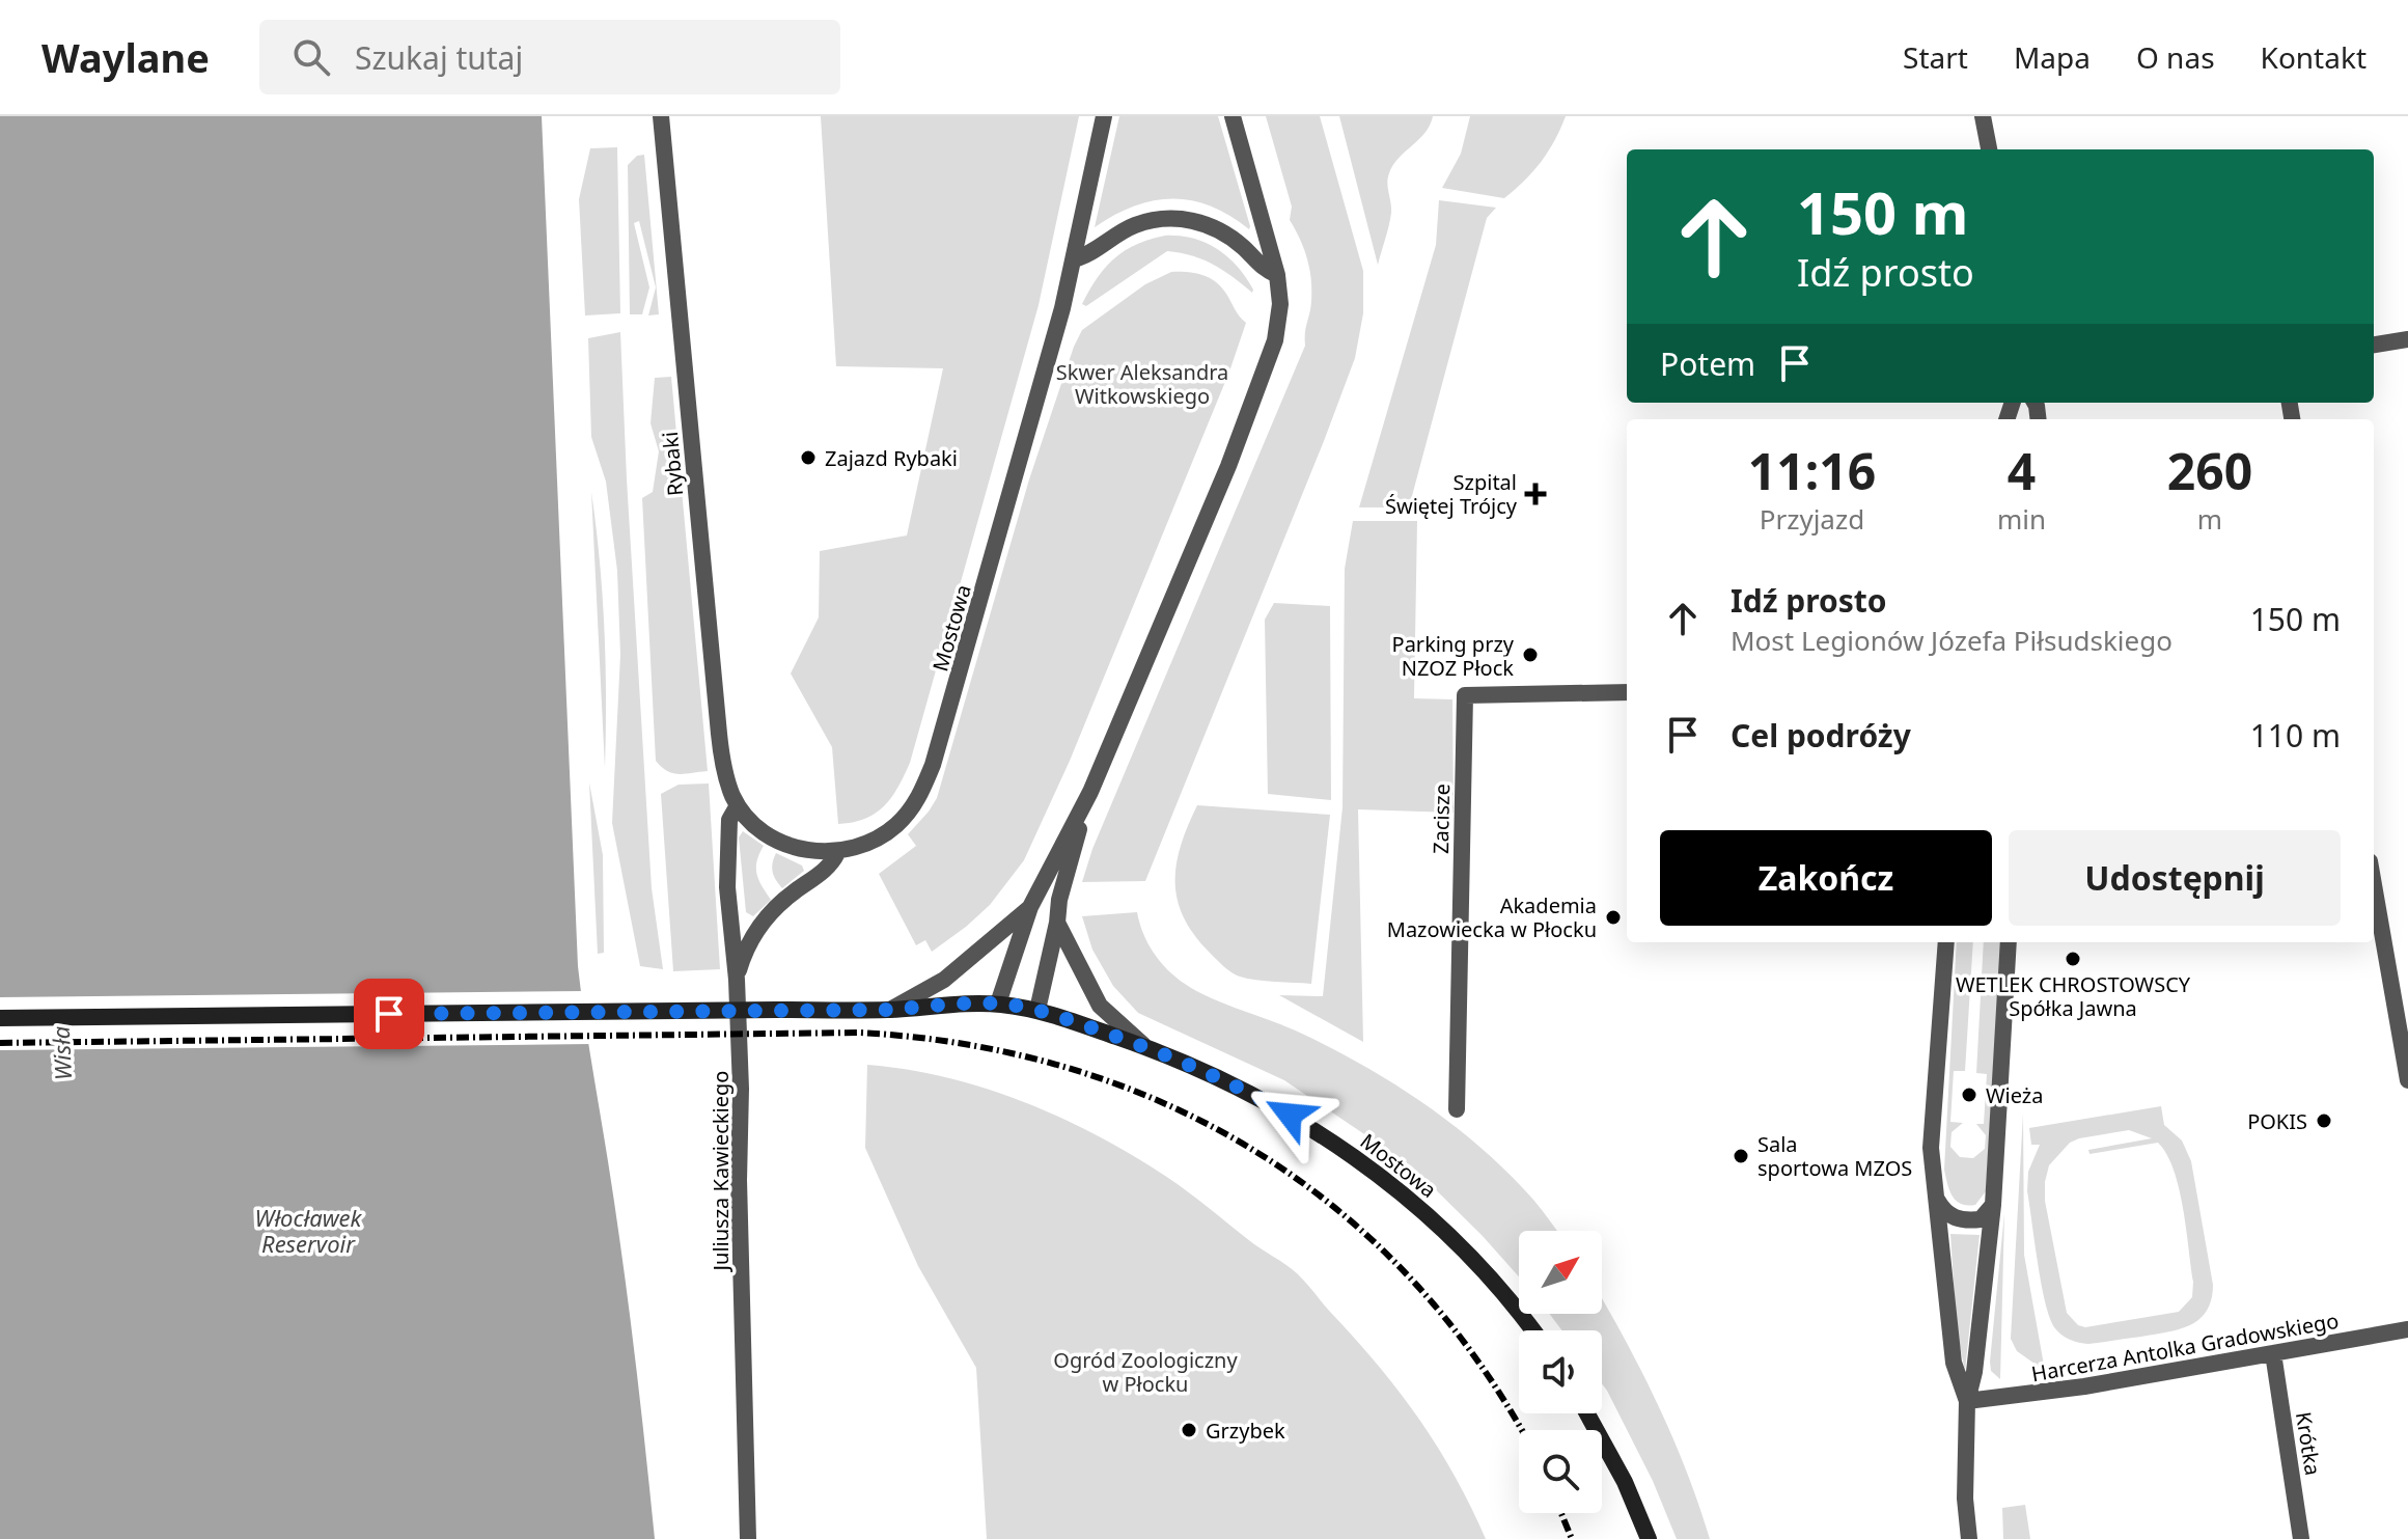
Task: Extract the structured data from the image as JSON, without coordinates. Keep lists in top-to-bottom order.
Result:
{
  "streets": {
    "main road": ["Mostowa"],
    "street": [
      "Rybaki",
      "Zacisze",
      "Juliusza Kawieckiego",
      "Harcerza Antolka Gradowskiego",
      "Krótka"
    ]
  },
  "crossings": [
    ["Rybaki", "Mostowa"],
    ["Rybaki", "Juliusza Kawieckiego"],
    ["Mostowa", "Juliusza Kawieckiego"],
    ["Harcerza Antolka Gradowskiego", "Krótka"]
  ],
  "water": ["Wisła", "Włocławek Reservoir"],
  "parks": ["Skwer Aleksandra Witkowskiego", "Ogród Zoologiczny w Płocku"],
  "places": {
    "other": [
      "Zajazd Rybaki",
      "Parking przy NZOZ Płock",
      "Akademia Mazowiecka w Płocku",
      "WETLEK CHROSTOWSCY Spółka Jawna",
      "Wieża",
      "POKIS",
      "Sala sportowa MZOS",
      "Grzybek"
    ],
    "health": ["Szpital Świętej Trójcy"]
  },
  "north": "top right",
  "page": {
    "header": "Waylane",
    "search": "Szukaj tutaj",
    "nav": [
      "Start",
      "Mapa",
      "O nas",
      "Kontakt"
    ],
    "turn": ["150 m", "Idź prosto"],
    "then": "Potem",
    "eta": [
      "11:16",
      "Przyjazd",
      "4",
      "min",
      "260",
      "m"
    ],
    "list": [
      {
        "name": "Idź prosto",
        "note": "Most Legionów Józefa Piłsudskiego",
        "value": "150 m"
      },
      {
        "name": "Cel podróży",
        "value": "110 m"
      }
    ],
    "buttons": ["Zakończ", "Udostępnij"]
  }
}
